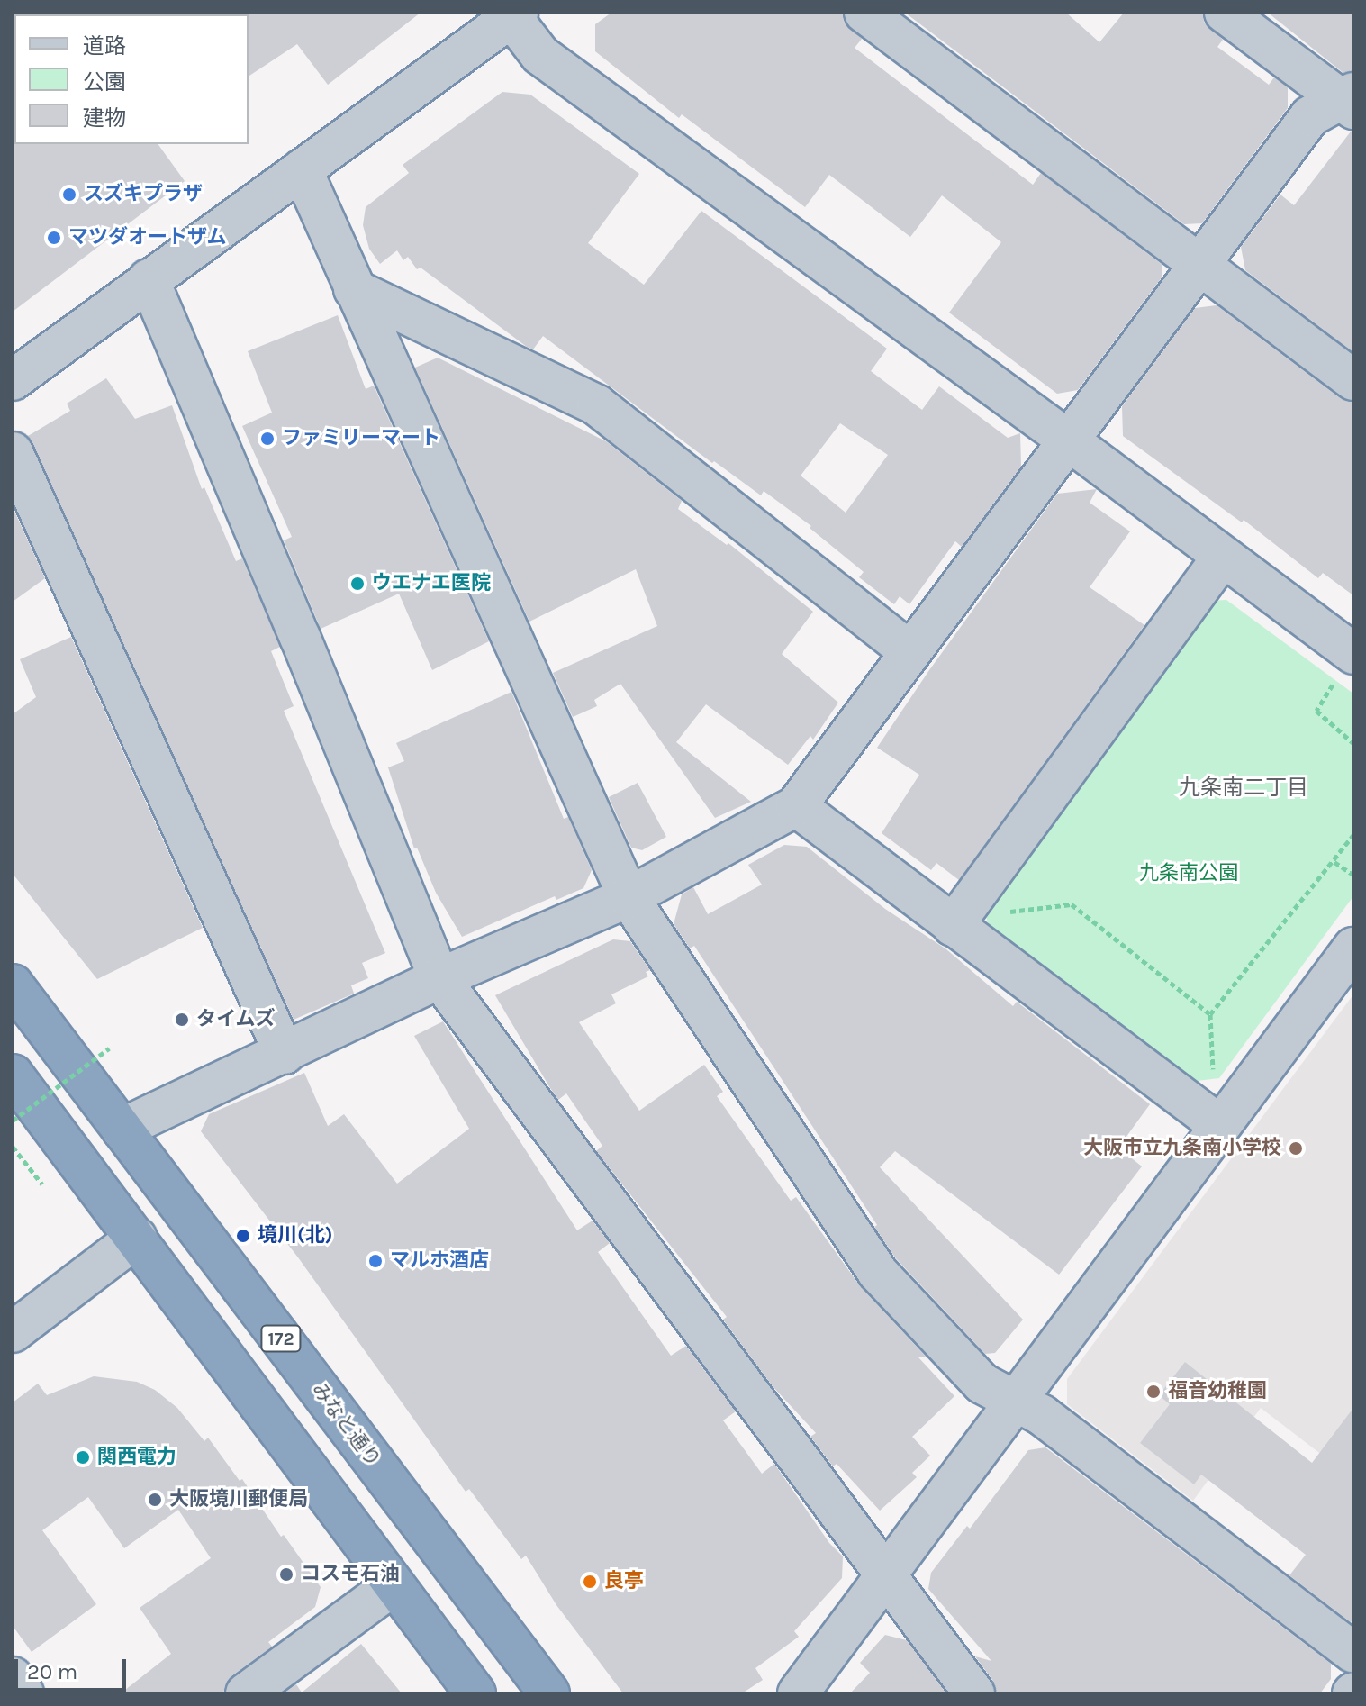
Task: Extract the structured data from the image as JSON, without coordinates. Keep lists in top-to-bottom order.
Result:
{
  "streets": {
    "highway": ["172", "みなと通り"]
  },
  "districts": ["九条南二丁目"],
  "parks": ["九条南公園"],
  "places": [
    "スズキプラザ",
    "マツダオートザム",
    "ファミリーマート",
    "ウエナエ医院",
    "タイムズ",
    "大阪市立九条南小学校",
    "境川(北)",
    "マルホ酒店",
    "福音幼稚園",
    "関西電力",
    "大阪境川郵便局",
    "コスモ石油",
    "良亭"
  ],
  "legend": ["道路", "公園", "建物"],
  "scale_bar": "20 m"
}
